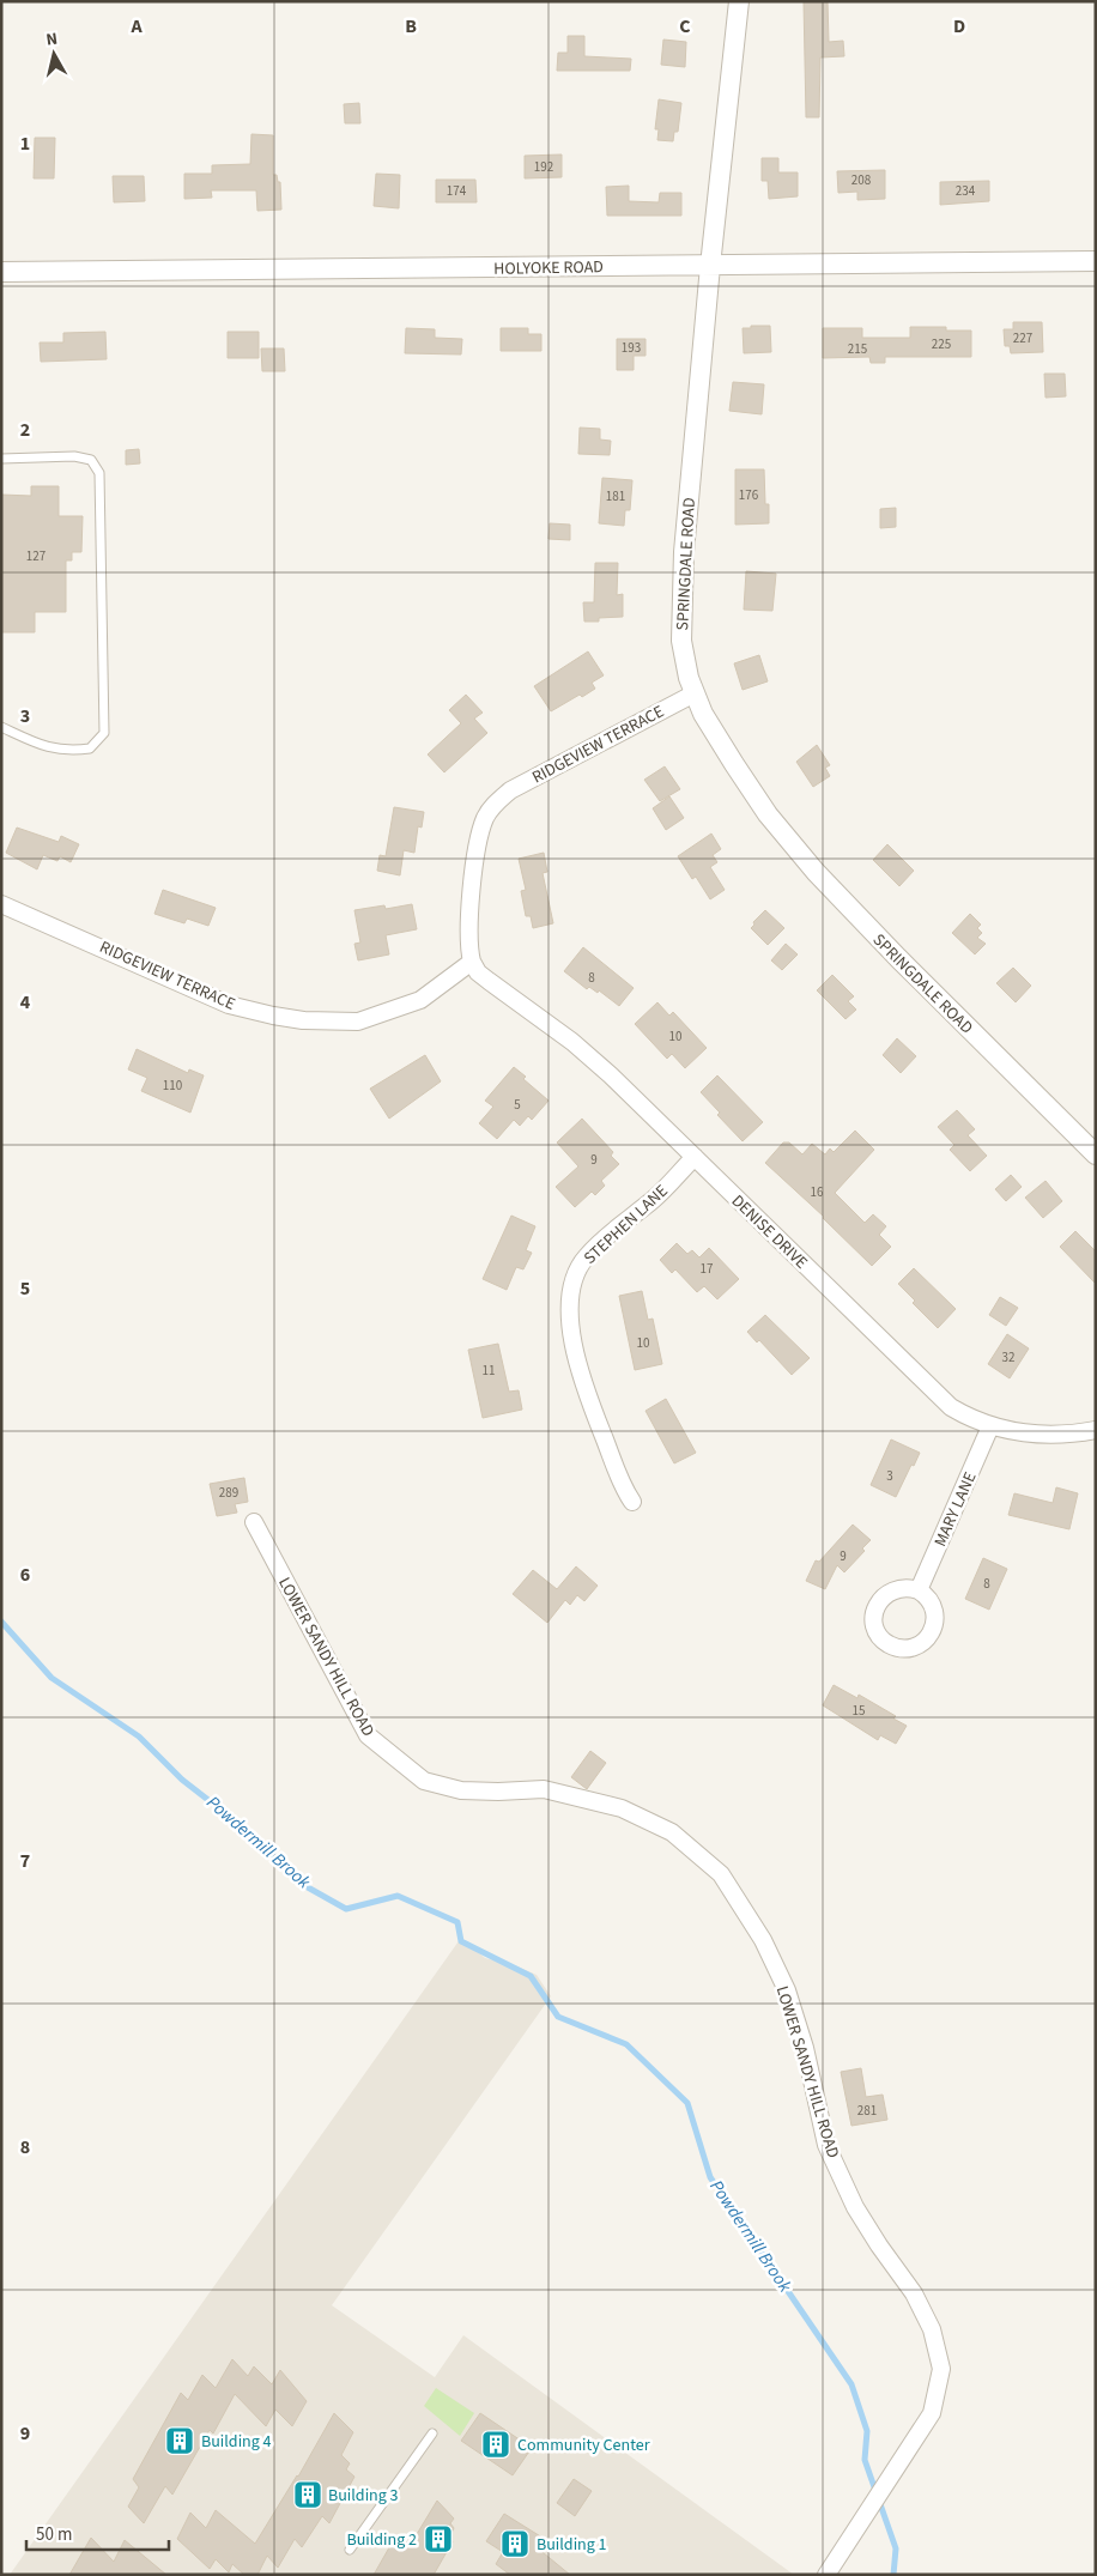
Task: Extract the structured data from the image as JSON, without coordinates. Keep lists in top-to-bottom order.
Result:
{
  "streets": {
    "street": [
      "HOLYOKE ROAD",
      "SPRINGDALE ROAD",
      "RIDGEVIEW TERRACE",
      "STEPHEN LANE",
      "DENISE DRIVE",
      "MARY LANE",
      "LOWER SANDY HILL ROAD"
    ]
  },
  "crossings": [
    ["HOLYOKE ROAD", "SPRINGDALE ROAD"],
    ["SPRINGDALE ROAD", "RIDGEVIEW TERRACE"],
    ["RIDGEVIEW TERRACE", "DENISE DRIVE"],
    ["STEPHEN LANE", "DENISE DRIVE"],
    ["DENISE DRIVE", "MARY LANE"]
  ],
  "water": ["Powdermill Brook"],
  "places": {
    "building": [
      "Building 4",
      "Community Center",
      "Building 3",
      "Building 2",
      "Building 1"
    ]
  },
  "house_numbers": [
    "192",
    "208",
    "174",
    "234",
    "227",
    "225",
    "193",
    "215",
    "176",
    "181",
    "127",
    "8",
    "10",
    "110",
    "5",
    "9",
    "16",
    "17",
    "10",
    "32",
    "11",
    "3",
    "289",
    "9",
    "8",
    "15",
    "281"
  ],
  "scale_bar": "50 m",
  "north": "top",
  "grid": {
    "columns": [
      "A",
      "B",
      "C",
      "D"
    ],
    "rows": [
      "1",
      "2",
      "3",
      "4",
      "5",
      "6",
      "7",
      "8",
      "9"
    ]
  }
}
